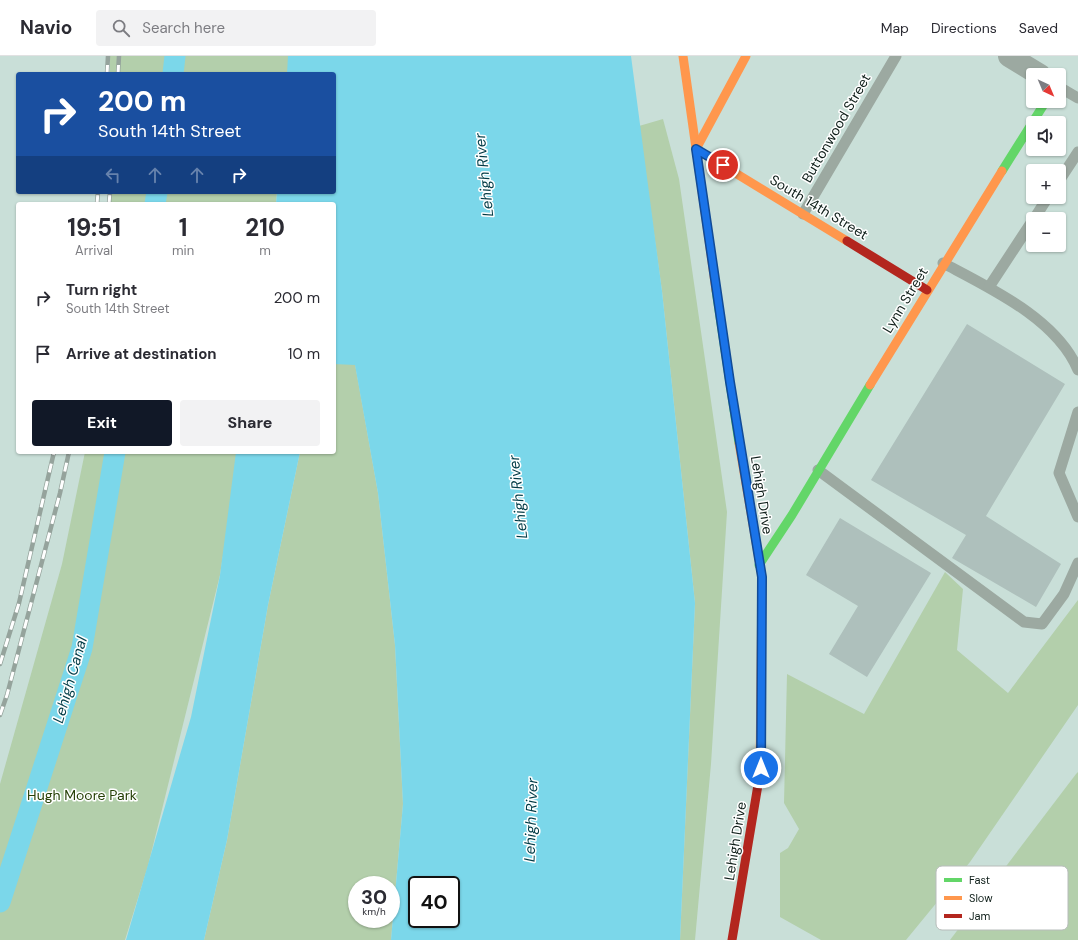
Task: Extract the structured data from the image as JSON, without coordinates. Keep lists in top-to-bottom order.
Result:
{
  "streets": {
    "street": ["South 14th Street", "Lynn Street", "Lehigh Drive"],
    "lane": ["Buttonwood Street"]
  },
  "crossings": [
    ["Buttonwood Street", "South 14th Street"],
    ["South 14th Street", "Lynn Street"],
    ["South 14th Street", "Lehigh Drive"],
    ["Lynn Street", "Lehigh Drive"]
  ],
  "water": ["Lehigh River", "Lehigh Canal"],
  "parks": ["Hugh Moore Park"],
  "legend": ["Fast", "Slow", "Jam"],
  "north": "bottom right",
  "page": {
    "header": "Navio",
    "search": "Search here",
    "nav": ["Map", "Directions", "Saved"],
    "map_buttons": ["+", "−"],
    "turn": ["200 m", "South 14th Street"],
    "eta": [
      "19:51",
      "Arrival",
      "1",
      "min",
      "210",
      "m"
    ],
    "list": [
      {
        "name": "Turn right",
        "note": "South 14th Street",
        "value": "200 m"
      },
      {
        "name": "Arrive at destination",
        "value": "10 m"
      }
    ],
    "buttons": ["Exit", "Share"],
    "speed": "30 km/h",
    "limit": "40"
  }
}
